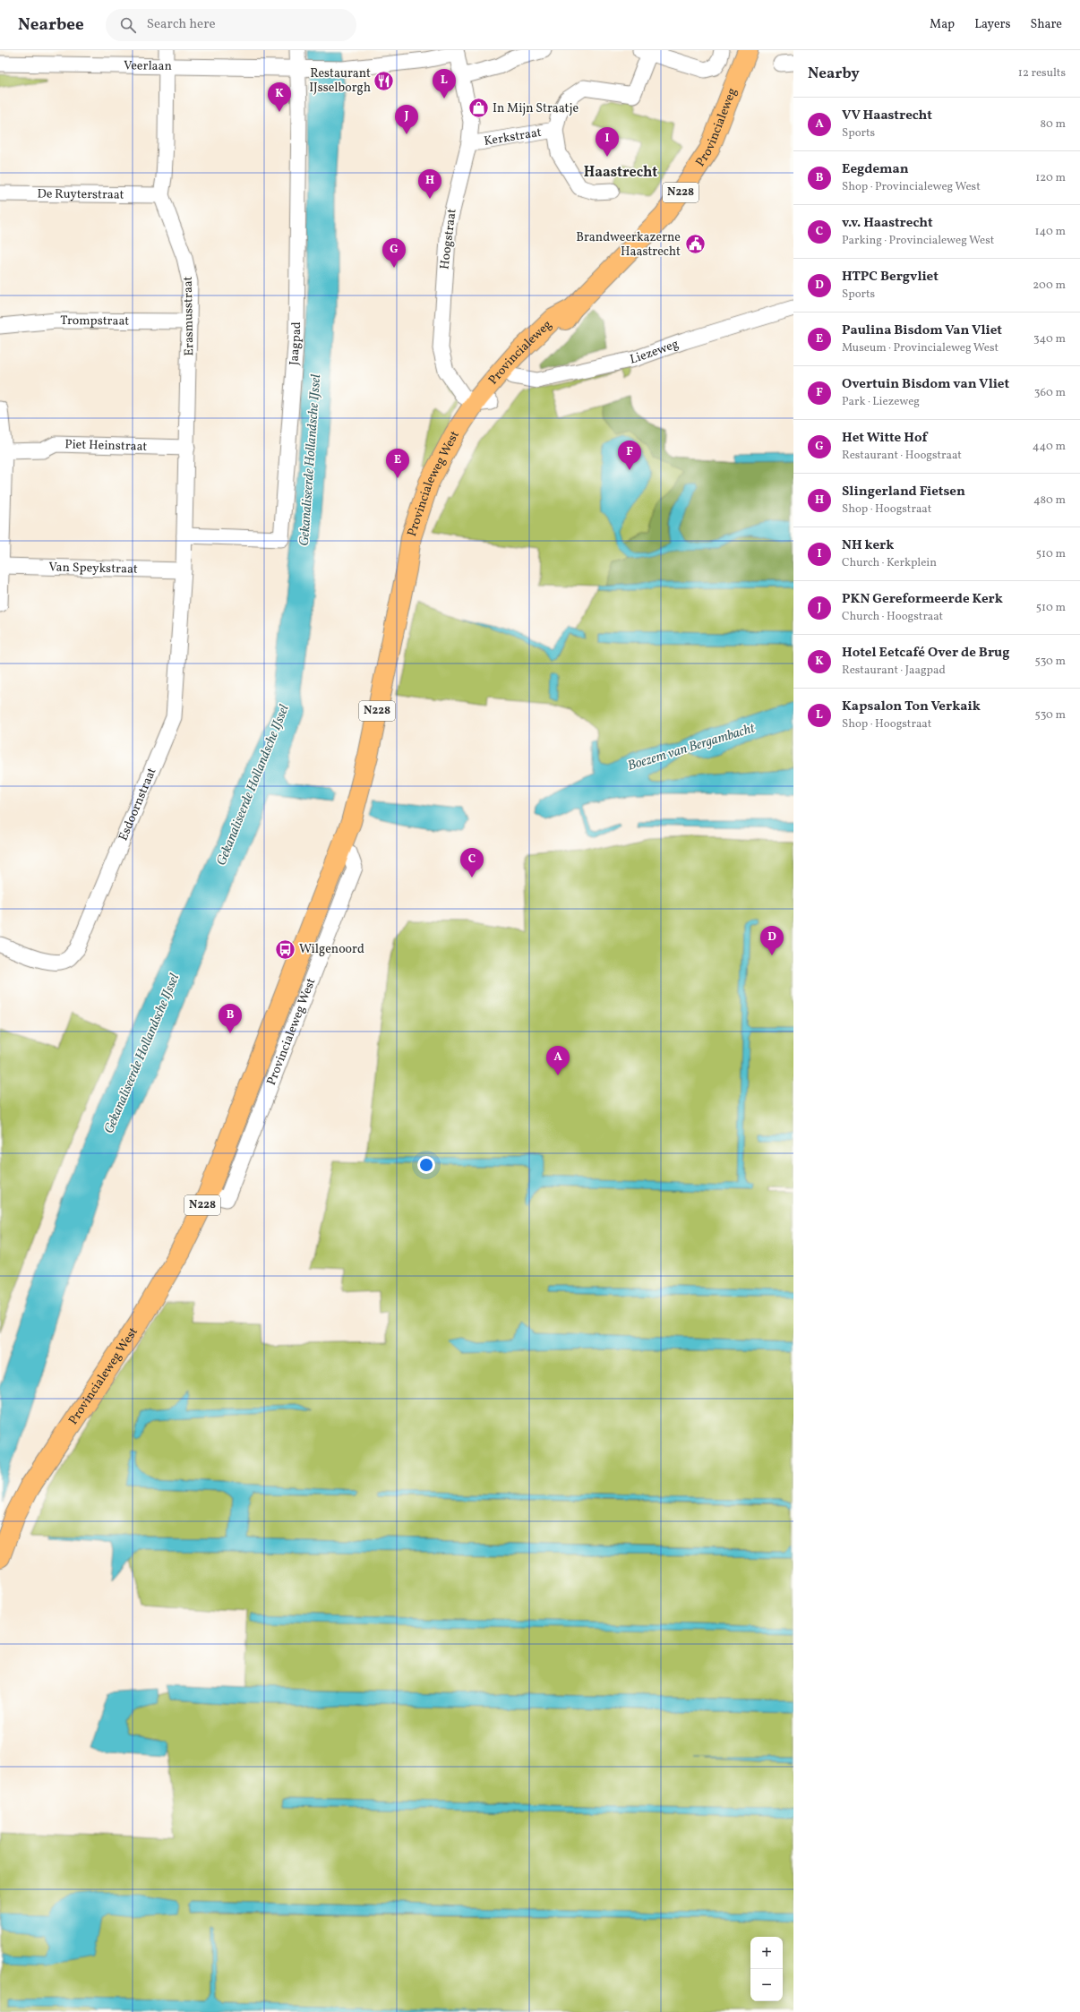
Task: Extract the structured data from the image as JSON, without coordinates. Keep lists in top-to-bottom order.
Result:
{
  "streets": {
    "main road": ["Provincialeweg", "N228", "Provincialeweg West"],
    "street": [
      "Veerlaan",
      "Kerkstraat",
      "De Ruyterstraat",
      "Hoogstraat",
      "Erasmusstraat",
      "Trompstraat",
      "Jaagpad",
      "Liezeweg",
      "Piet Heinstraat",
      "Van Speykstraat",
      "Esdoornstraat"
    ]
  },
  "crossings": [
    ["Veerlaan", "Hoogstraat"],
    ["Veerlaan", "Jaagpad"],
    ["Provincialeweg", "Hoogstraat"],
    ["Provincialeweg", "Liezeweg"],
    ["Provincialeweg", "Provincialeweg West"],
    ["Kerkstraat", "Hoogstraat"],
    ["De Ruyterstraat", "Erasmusstraat"],
    ["Hoogstraat", "Provincialeweg West"],
    ["Erasmusstraat", "Trompstraat"],
    ["Erasmusstraat", "Jaagpad"],
    ["Erasmusstraat", "Piet Heinstraat"],
    ["Erasmusstraat", "Van Speykstraat"],
    ["Erasmusstraat", "Esdoornstraat"],
    ["Van Speykstraat", "Esdoornstraat"]
  ],
  "districts": ["Haastrecht"],
  "water": ["Gekanaliseerde Hollandsche IJssel", "Boezem van Bergambacht"],
  "places": {
    "restaurant": ["Restaurant IJsselborgh"],
    "shop": ["In Mijn Straatje"],
    "public building": ["Brandweerkazerne Haastrecht"],
    "bus stop": ["Wilgenoord"]
  },
  "page": {
    "header": "Nearbee",
    "search": "Search here",
    "nav": ["Map", "Layers", "Share"],
    "heading": ["Nearby", "12 results"],
    "pins": [
      "L",
      "K",
      "J",
      "I",
      "H",
      "G",
      "F",
      "E",
      "C",
      "D",
      "B",
      "A"
    ],
    "list": [
      {
        "mark": "A",
        "name": "VV Haastrecht",
        "note": "Sports",
        "value": "80 m"
      },
      {
        "mark": "B",
        "name": "Eegdeman",
        "note": "Shop · Provincialeweg West",
        "value": "120 m"
      },
      {
        "mark": "C",
        "name": "v.v. Haastrecht",
        "note": "Parking · Provincialeweg West",
        "value": "140 m"
      },
      {
        "mark": "D",
        "name": "HTPC Bergvliet",
        "note": "Sports",
        "value": "200 m"
      },
      {
        "mark": "E",
        "name": "Paulina Bisdom Van Vliet",
        "note": "Museum · Provincialeweg West",
        "value": "340 m"
      },
      {
        "mark": "F",
        "name": "Overtuin Bisdom van Vliet",
        "note": "Park · Liezeweg",
        "value": "360 m"
      },
      {
        "mark": "G",
        "name": "Het Witte Hof",
        "note": "Restaurant · Hoogstraat",
        "value": "440 m"
      },
      {
        "mark": "H",
        "name": "Slingerland Fietsen",
        "note": "Shop · Hoogstraat",
        "value": "480 m"
      },
      {
        "mark": "I",
        "name": "NH kerk",
        "note": "Church · Kerkplein",
        "value": "510 m"
      },
      {
        "mark": "J",
        "name": "PKN Gereformeerde Kerk",
        "note": "Church · Hoogstraat",
        "value": "510 m"
      },
      {
        "mark": "K",
        "name": "Hotel Eetcafé Over de Brug",
        "note": "Restaurant · Jaagpad",
        "value": "530 m"
      },
      {
        "mark": "L",
        "name": "Kapsalon Ton Verkaik",
        "note": "Shop · Hoogstraat",
        "value": "530 m"
      }
    ],
    "map_buttons": ["+", "−"]
  }
}
